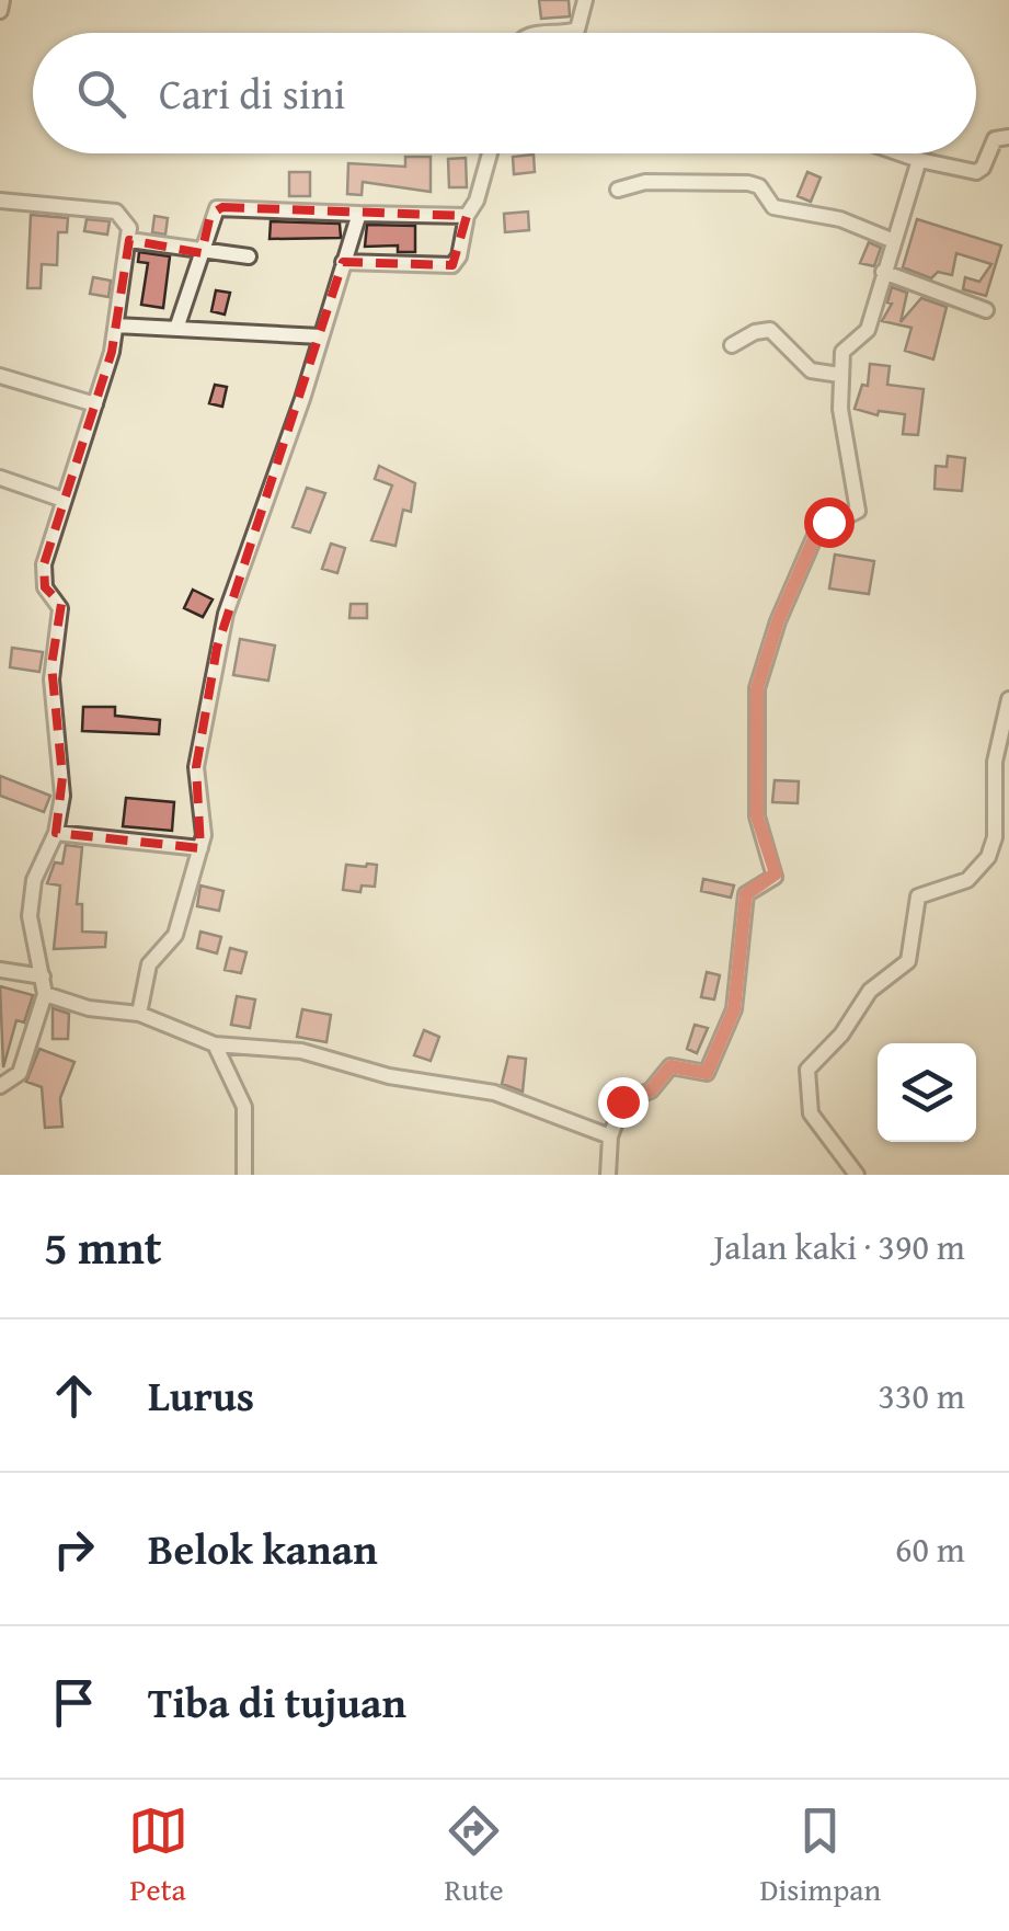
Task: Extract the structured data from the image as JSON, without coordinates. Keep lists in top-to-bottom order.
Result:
{
  "page": {
    "search": "Cari di sini",
    "heading": ["5 mnt", "Jalan kaki · 390 m"],
    "list": [
      ["Lurus", "330 m"],
      ["Belok kanan", "60 m"],
      "Tiba di tujuan"
    ],
    "nav": ["Peta", "Rute", "Disimpan"]
  }
}
